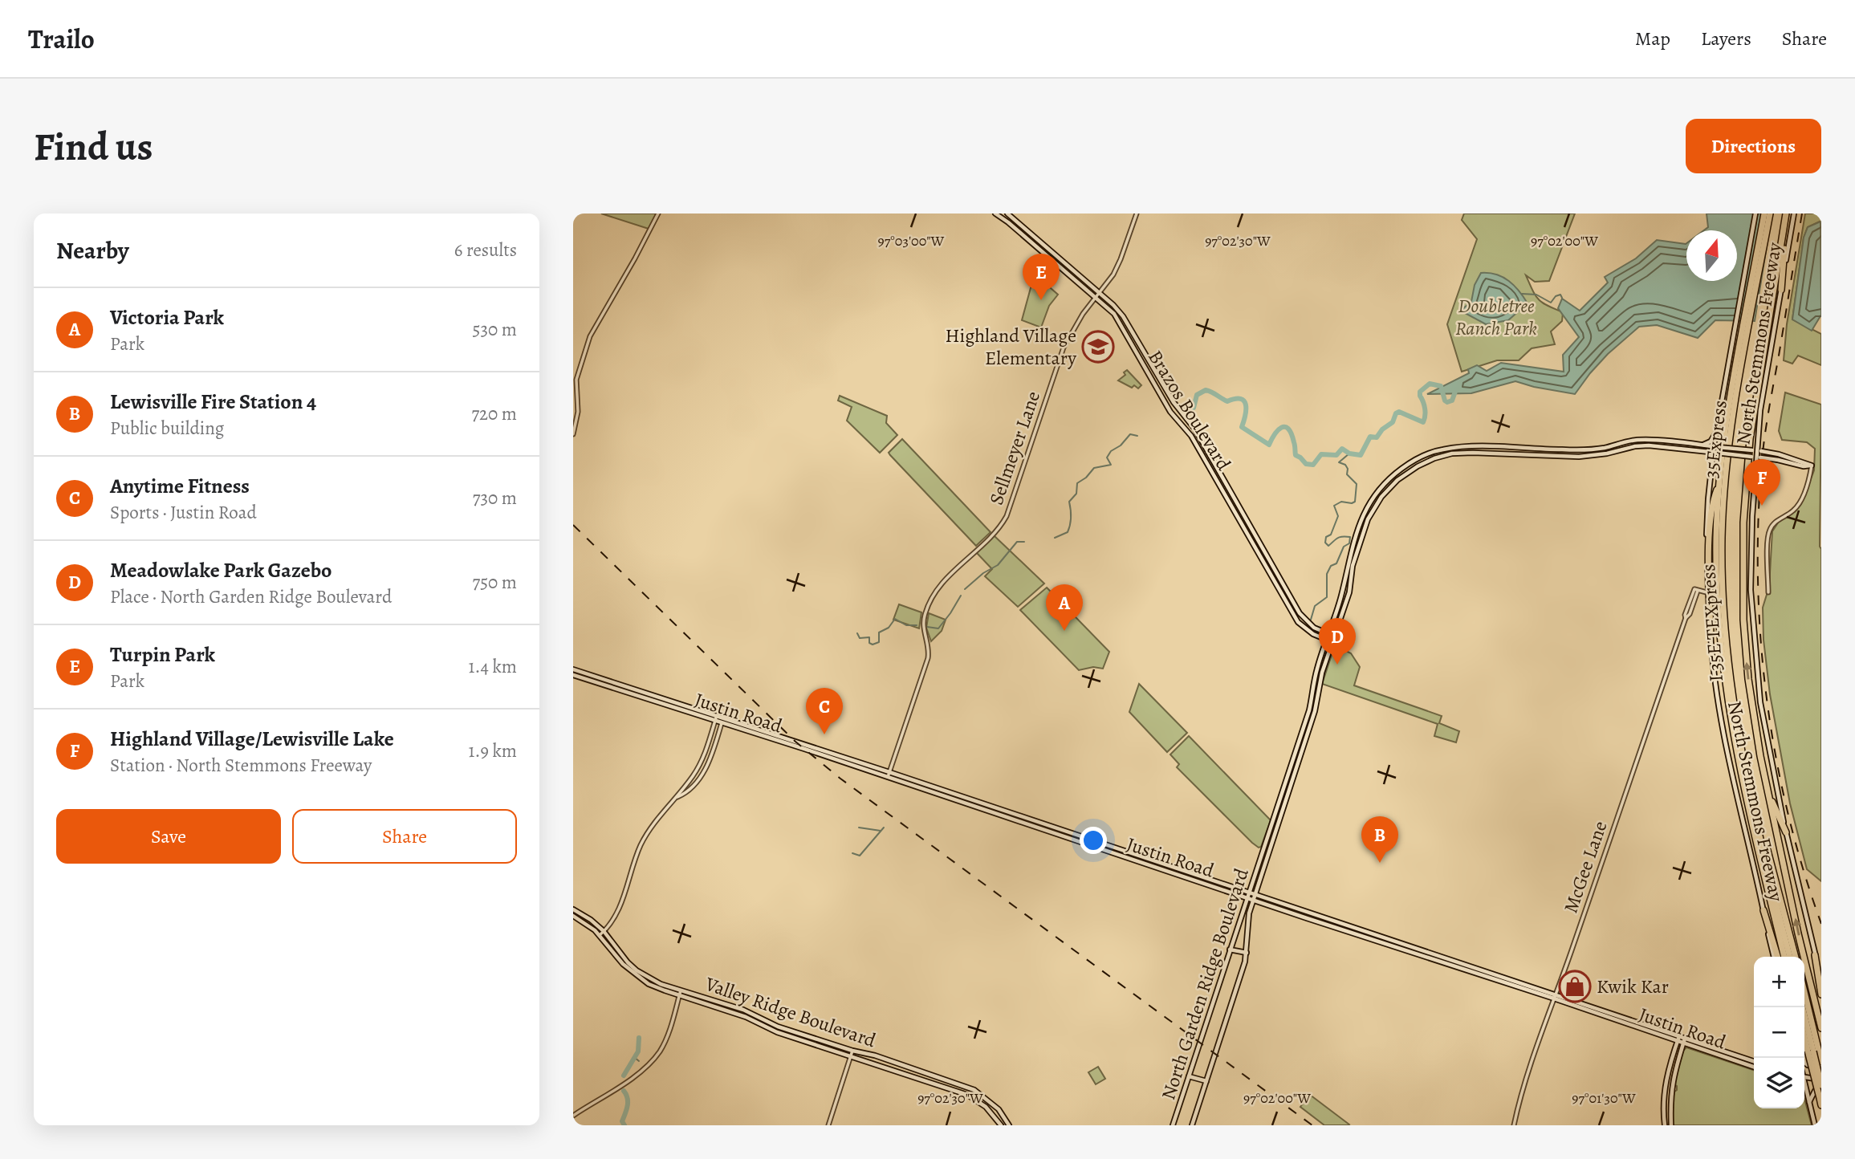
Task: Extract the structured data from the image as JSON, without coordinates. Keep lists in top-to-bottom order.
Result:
{
  "streets": {
    "highway": ["North Stemmons Freeway", "35Express", "I 35E TEXpress"],
    "main road": [
      "Brazos Boulevard",
      "Justin Road",
      "North Garden Ridge Boulevard",
      "Valley Ridge Boulevard"
    ],
    "street": ["Sellmeyer Lane", "McGee Lane"]
  },
  "crossings": [
    ["North Stemmons Freeway", "35Express"],
    ["North Stemmons Freeway", "McGee Lane"],
    ["Brazos Boulevard", "Sellmeyer Lane"],
    ["Brazos Boulevard", "North Garden Ridge Boulevard"],
    ["35Express", "I 35E TEXpress"],
    ["Sellmeyer Lane", "Justin Road"],
    ["Justin Road", "McGee Lane"],
    ["Justin Road", "North Garden Ridge Boulevard"]
  ],
  "parks": ["Doubletree Ranch Park"],
  "places": {
    "school or university": ["Highland Village Elementary"],
    "shop": ["Kwik Kar"]
  },
  "north": "top",
  "page": {
    "header": "Trailo",
    "nav": ["Map", "Layers", "Share"],
    "buttons": [
      "Directions",
      ["Save", "Share"]
    ],
    "title": "Find us",
    "heading": ["Nearby", "6 results"],
    "pins": [
      "E",
      "F",
      "A",
      "D",
      "C",
      "B"
    ],
    "list": [
      {
        "mark": "A",
        "name": "Victoria Park",
        "note": "Park",
        "value": "530 m"
      },
      {
        "mark": "B",
        "name": "Lewisville Fire Station 4",
        "note": "Public building",
        "value": "720 m"
      },
      {
        "mark": "C",
        "name": "Anytime Fitness",
        "note": "Sports · Justin Road",
        "value": "730 m"
      },
      {
        "mark": "D",
        "name": "Meadowlake Park Gazebo",
        "note": "Place · North Garden Ridge Boulevard",
        "value": "750 m"
      },
      {
        "mark": "E",
        "name": "Turpin Park",
        "note": "Park",
        "value": "1.4 km"
      },
      {
        "mark": "F",
        "name": "Highland Village/Lewisville Lake",
        "note": "Station · North Stemmons Freeway",
        "value": "1.9 km"
      }
    ],
    "map_buttons": ["+", "−"]
  },
  "coordinates": [
    "97°03'00\"W",
    "97°02'30\"W",
    "97°02'00\"W",
    "97°01'30\"W"
  ]
}
